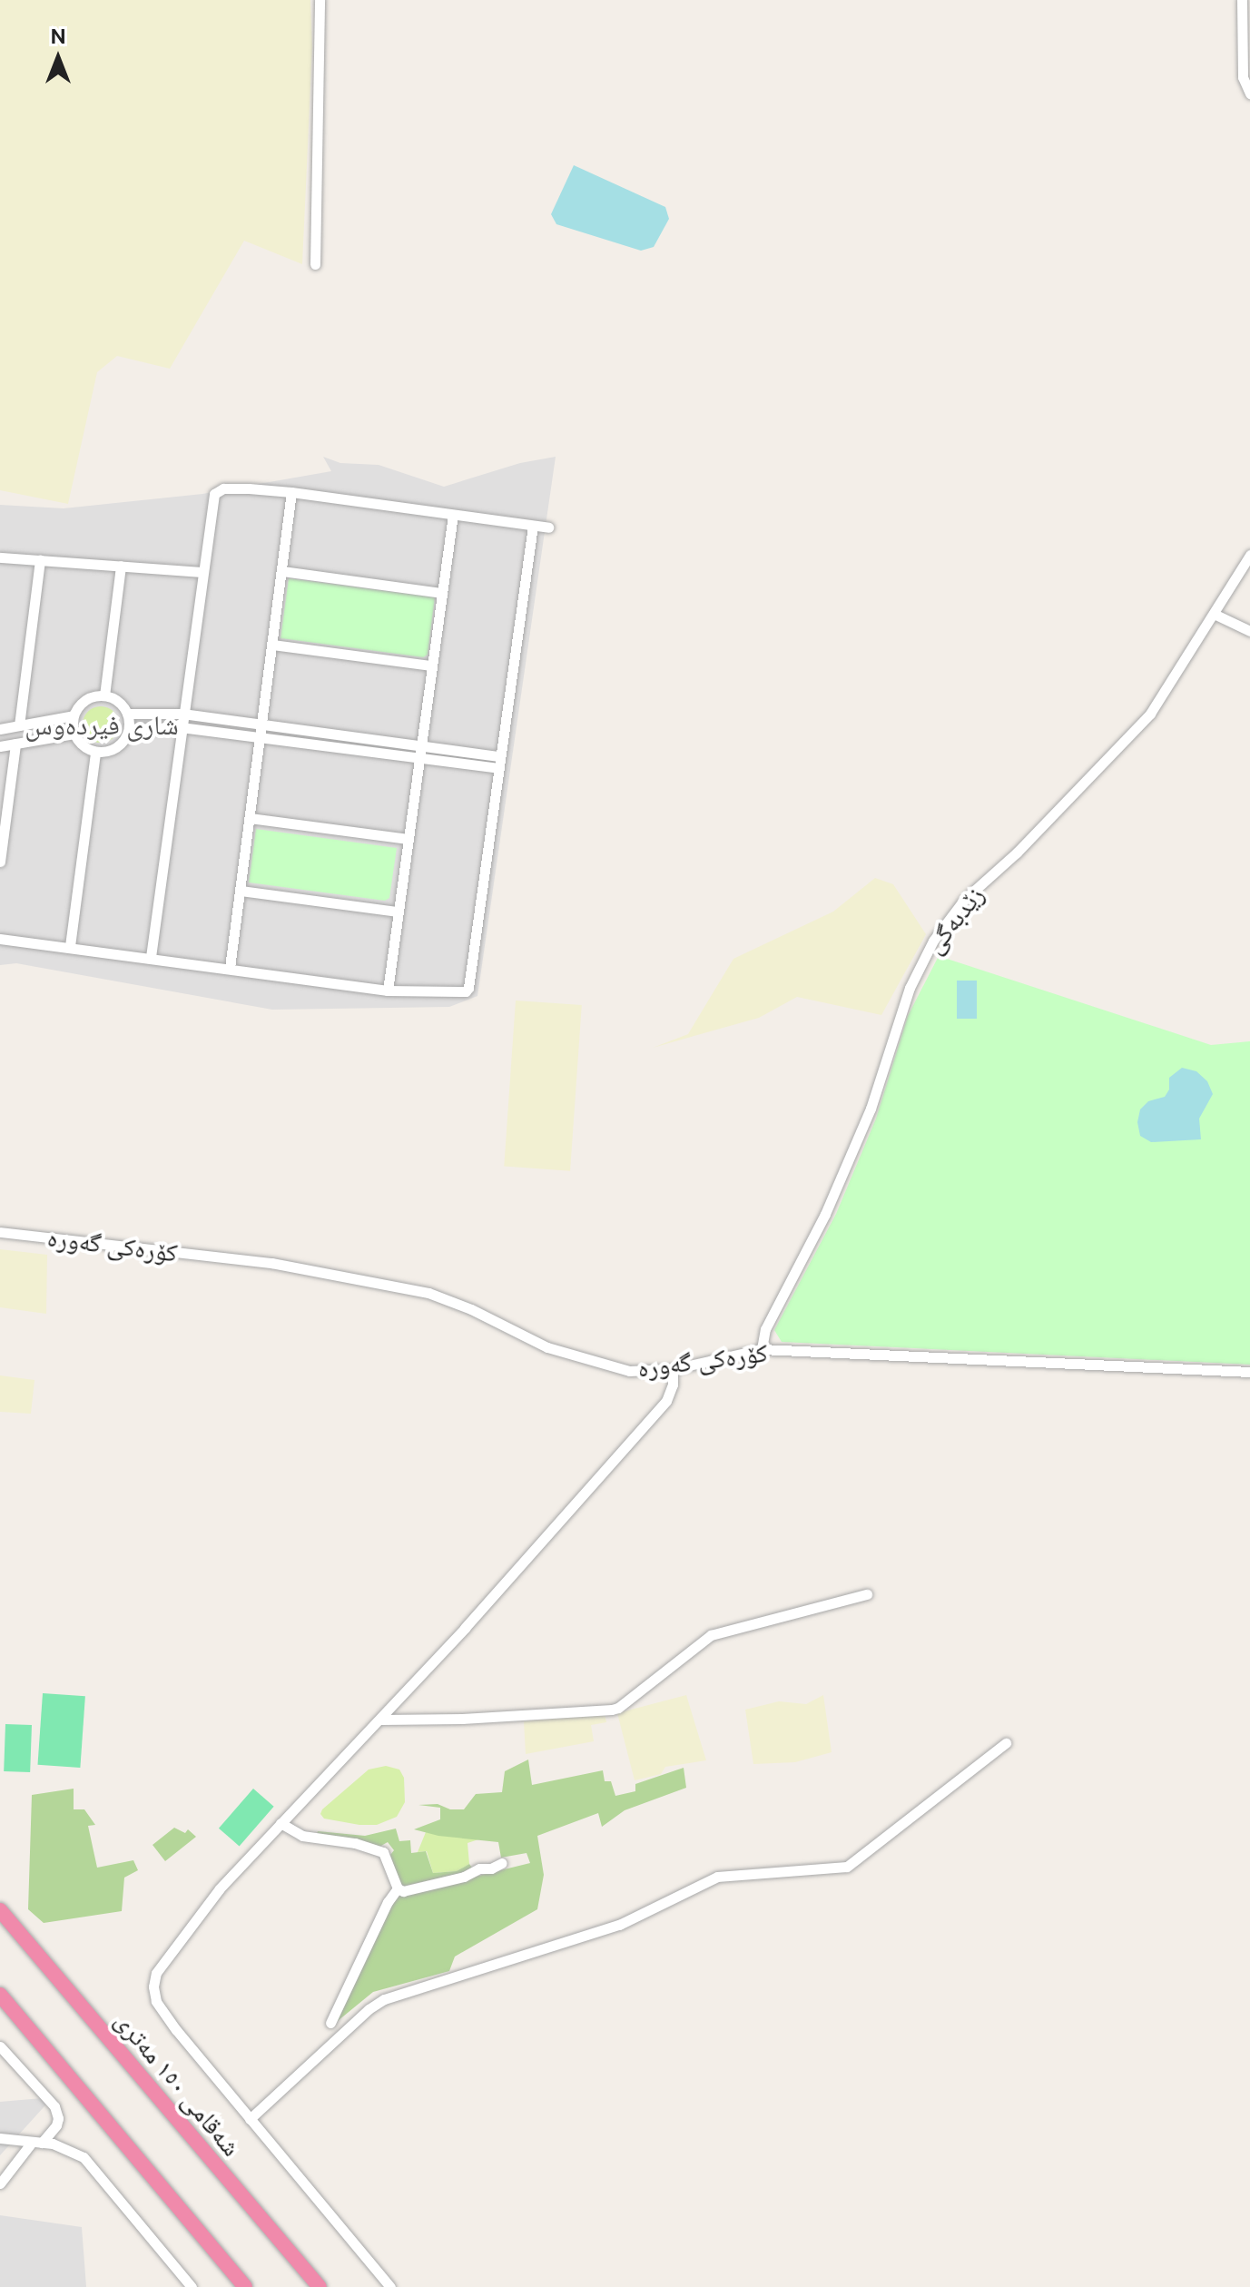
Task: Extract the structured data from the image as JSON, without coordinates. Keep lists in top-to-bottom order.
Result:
{
  "streets": {
    "highway": ["شەقامی ١٥٠ مەتری"],
    "street": ["زێدبەگی", "کۆرەکی گەورە"]
  },
  "crossings": [
    ["زێدبەگی", "کۆرەکی گەورە"]
  ],
  "districts": ["شاری فیردەوس"],
  "north": "top"
}
